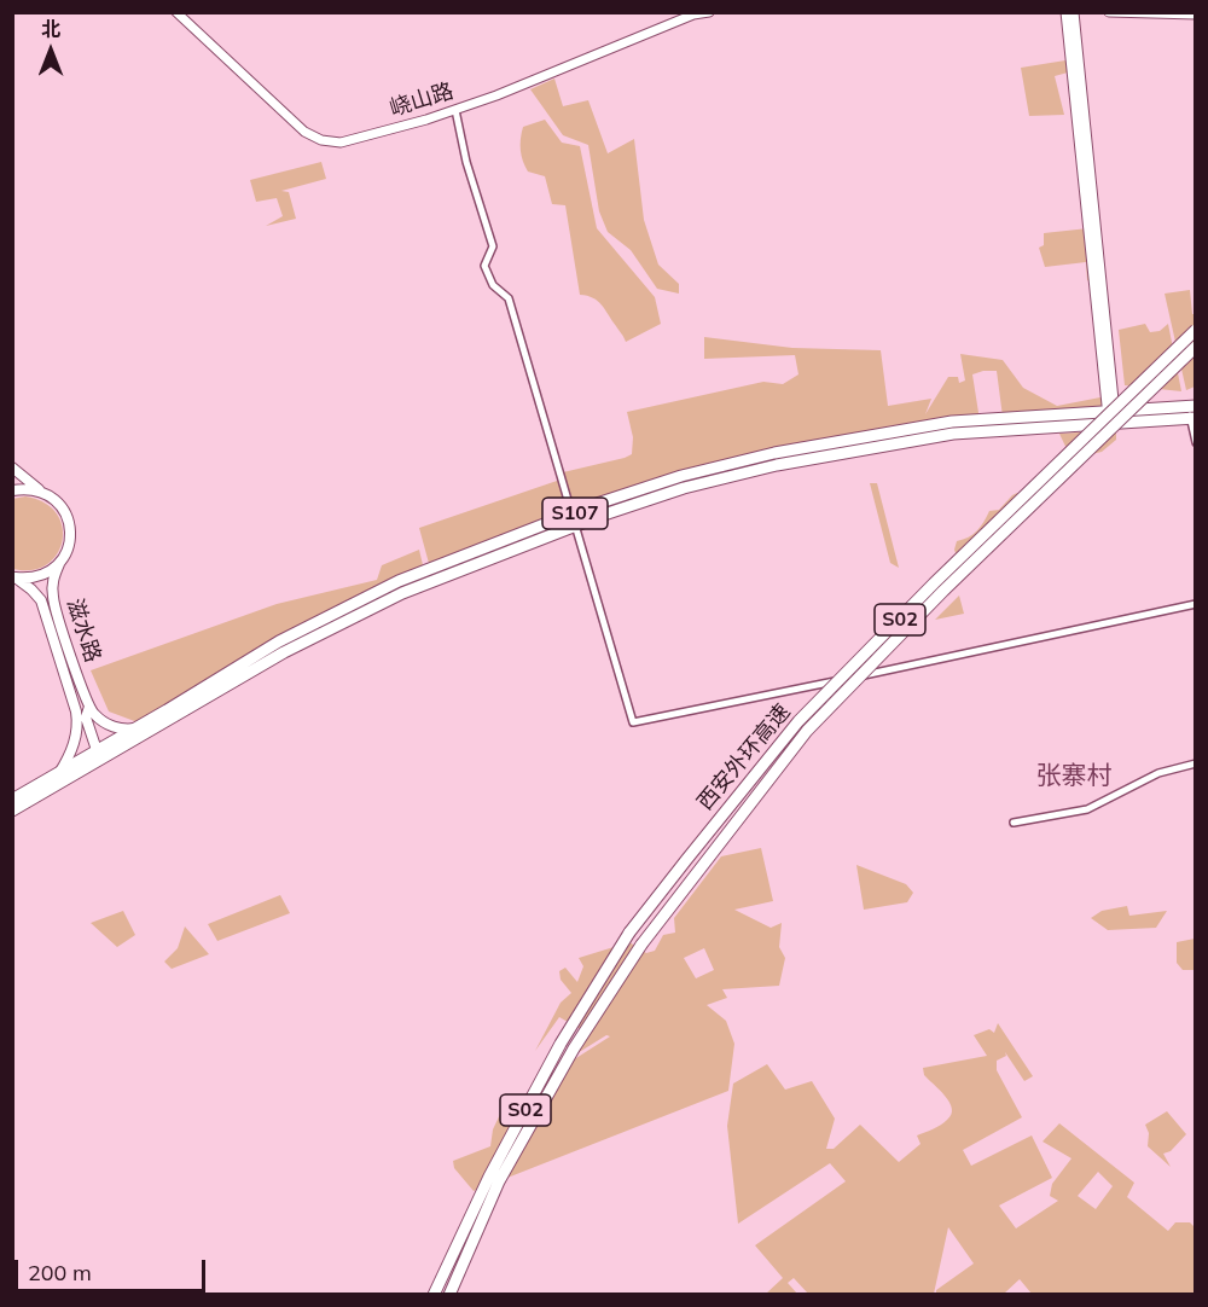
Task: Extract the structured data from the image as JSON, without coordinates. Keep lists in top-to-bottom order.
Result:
{
  "streets": {
    "highway": ["S107", "S02", "西安外环高速"],
    "main road": ["峣山路", "滋水路"]
  },
  "districts": ["张寨村"],
  "scale_bar": "200 m",
  "north": "top"
}
